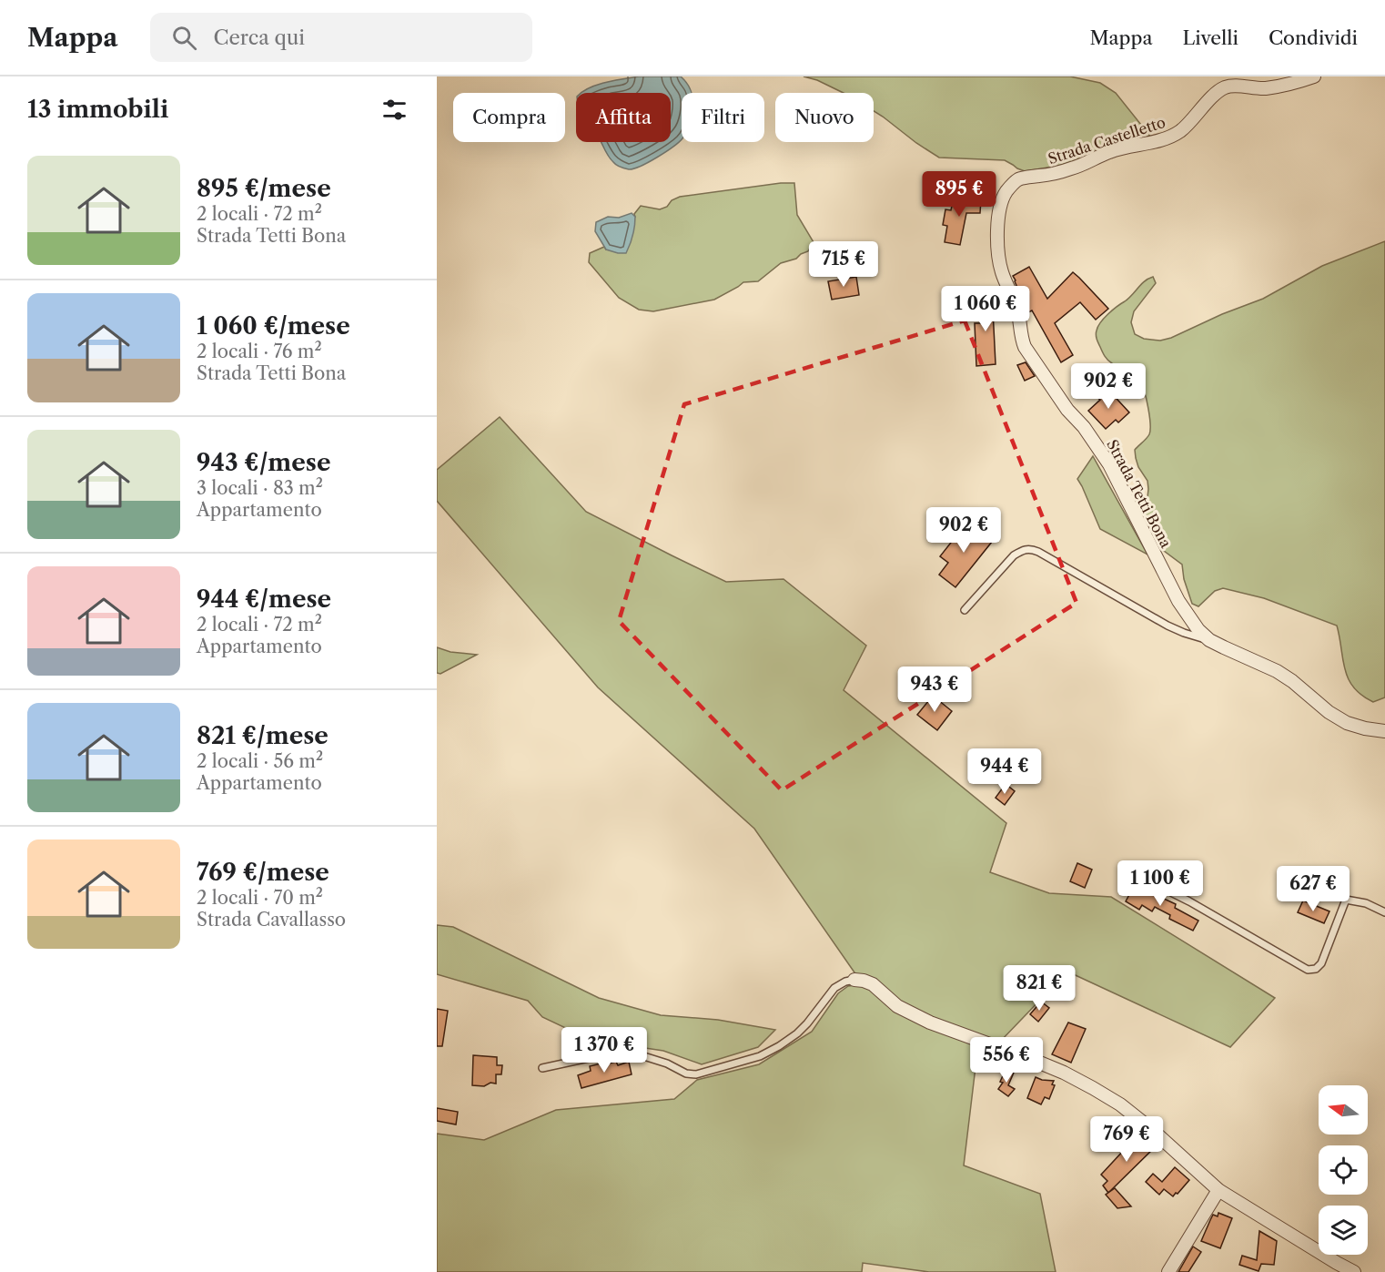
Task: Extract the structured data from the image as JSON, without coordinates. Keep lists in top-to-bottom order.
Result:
{
  "streets": {
    "street": ["Strada Castelletto", "Strada Tetti Bona"]
  },
  "crossings": [
    ["Strada Castelletto", "Strada Tetti Bona"]
  ],
  "north": "left",
  "page": {
    "header": "Mappa",
    "search": "Cerca qui",
    "nav": ["Mappa", "Livelli", "Condividi"],
    "heading": "13 immobili",
    "chip": [
      "Compra",
      "Affitta",
      "Filtri",
      "Nuovo"
    ],
    "list": [
      {
        "name": "895 €/mese",
        "note": "2 locali · 72 m² · Strada Tetti Bona"
      },
      {
        "name": "1 060 €/mese",
        "note": "2 locali · 76 m² · Strada Tetti Bona"
      },
      {
        "name": "943 €/mese",
        "note": "3 locali · 83 m² · Appartamento"
      },
      {
        "name": "944 €/mese",
        "note": "2 locali · 72 m² · Appartamento"
      },
      {
        "name": "821 €/mese",
        "note": "2 locali · 56 m² · Appartamento"
      },
      {
        "name": "769 €/mese",
        "note": "2 locali · 70 m² · Strada Cavallasso"
      }
    ],
    "price": [
      "895 €",
      "715 €",
      "1 060 €",
      "902 €",
      "902 €",
      "943 €",
      "944 €",
      "1 100 €",
      "627 €",
      "821 €",
      "1 370 €",
      "556 €",
      "769 €"
    ]
  }
}
